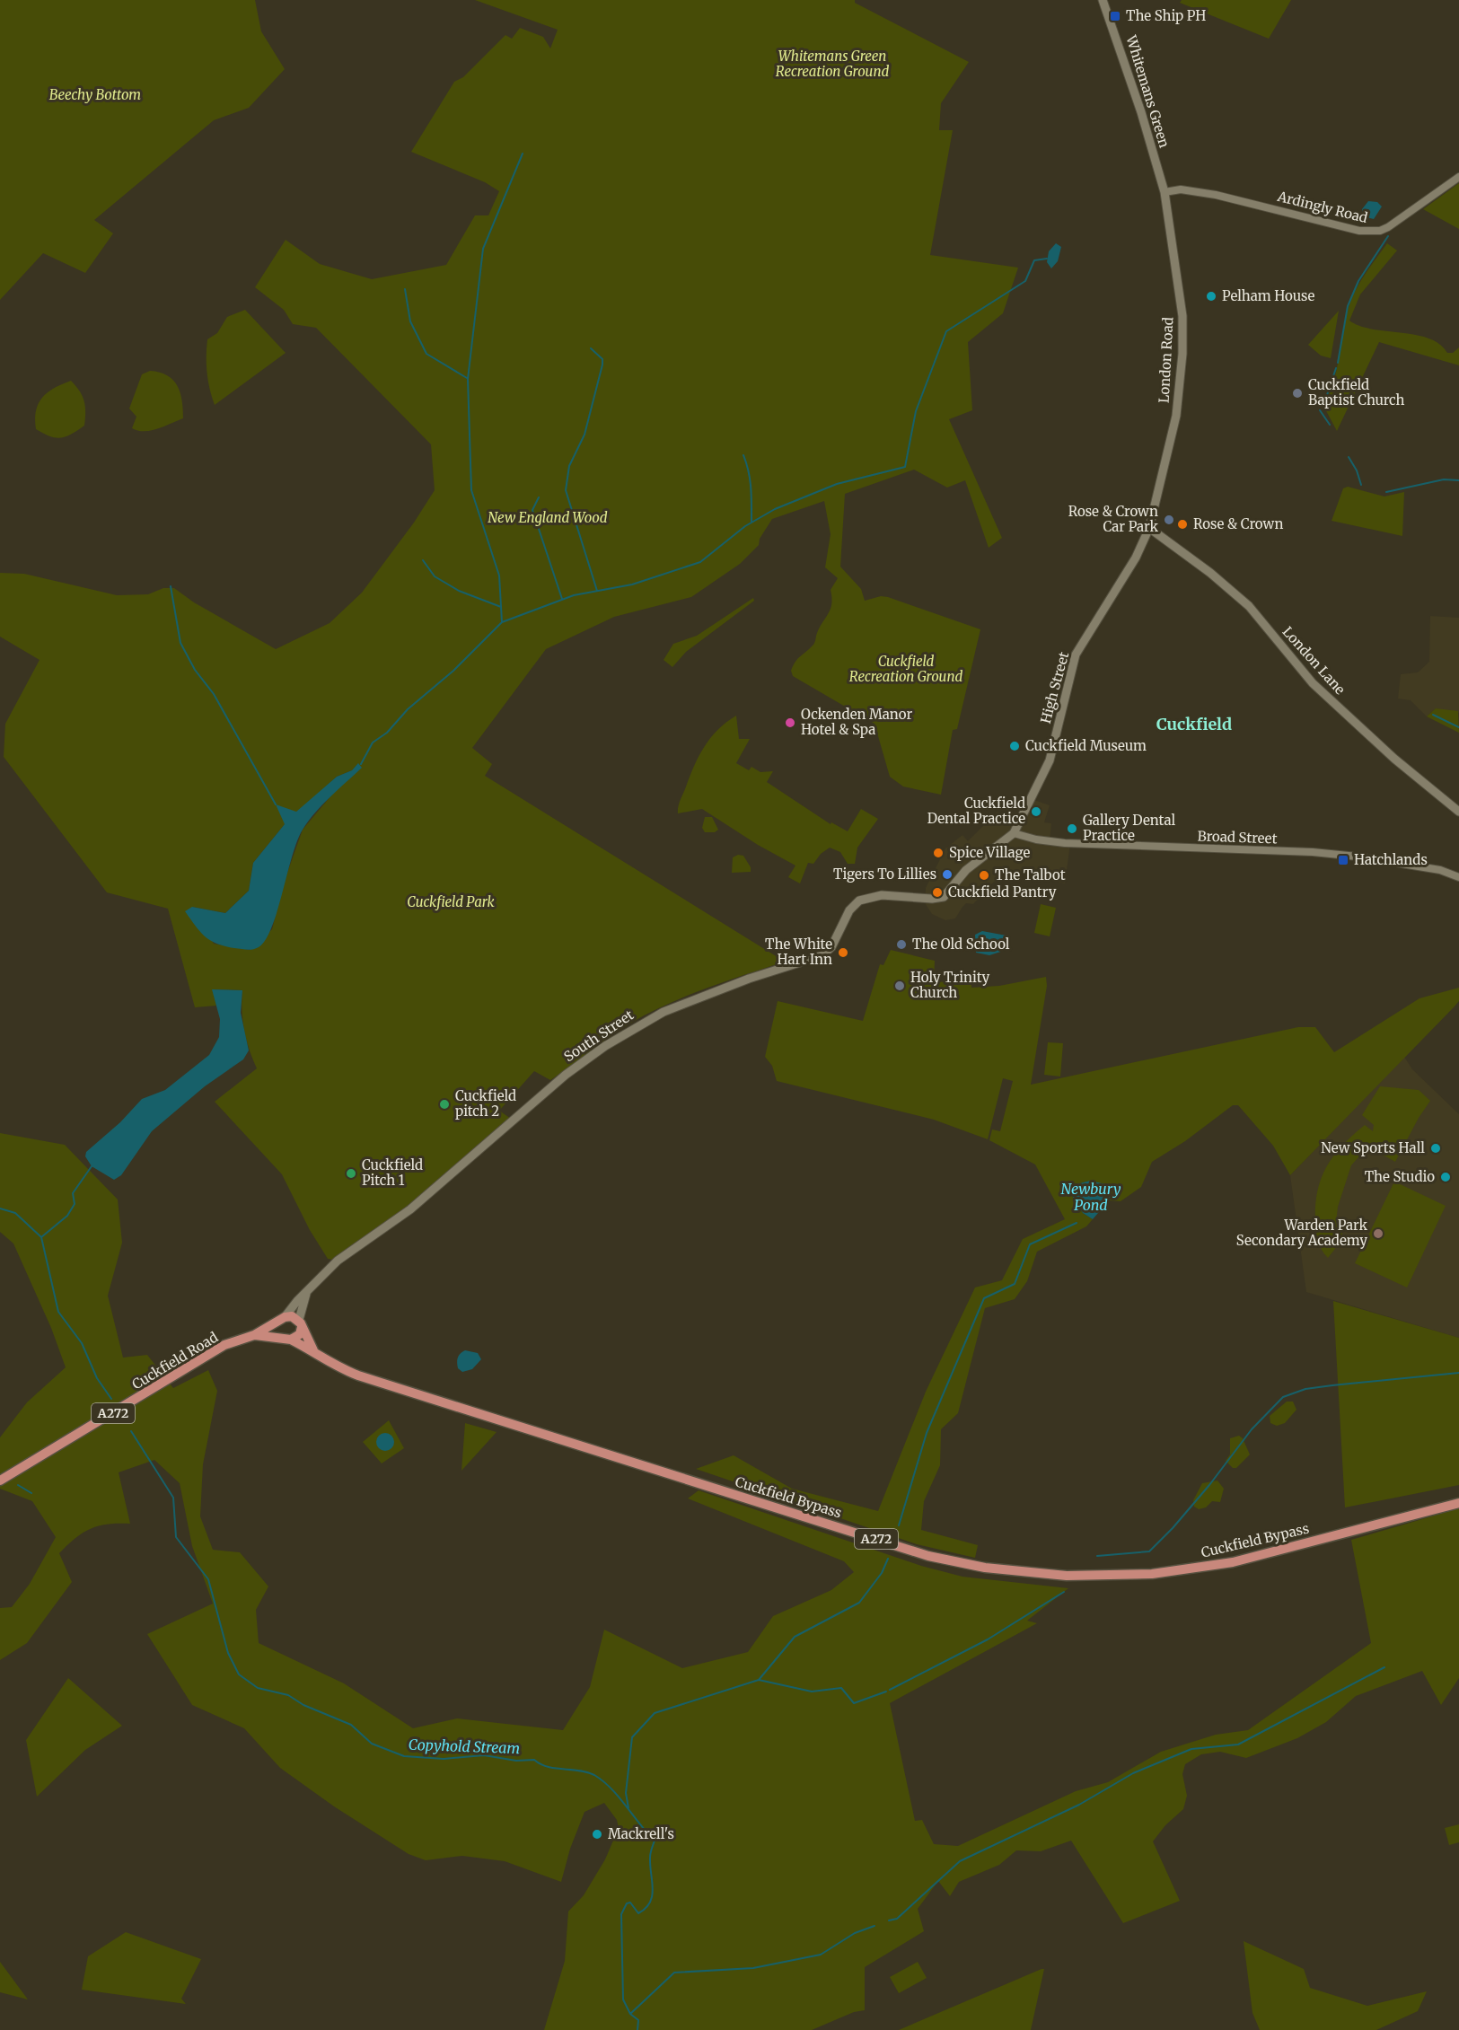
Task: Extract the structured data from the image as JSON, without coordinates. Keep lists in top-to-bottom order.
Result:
{
  "streets": {
    "highway": ["Cuckfield Road", "A272", "Cuckfield Bypass"],
    "main road": [
      "Whitemans Green",
      "London Road",
      "London Lane",
      "High Street",
      "South Street"
    ],
    "street": ["Ardingly Road", "Broad Street"]
  },
  "crossings": [
    ["Whitemans Green", "Ardingly Road"],
    ["Whitemans Green", "London Road"],
    ["Ardingly Road", "London Road"],
    ["London Road", "London Lane"],
    ["London Road", "High Street"],
    ["London Lane", "High Street"],
    ["High Street", "Broad Street"],
    ["High Street", "South Street"],
    ["South Street", "Cuckfield Road"],
    ["South Street", "Cuckfield Bypass"],
    ["Cuckfield Road", "Cuckfield Bypass"]
  ],
  "districts": ["Cuckfield"],
  "water": ["Newbury Pond", "Copyhold Stream"],
  "parks": [
    "Whitemans Green Recreation Ground",
    "Beechy Bottom",
    "New England Wood",
    "Cuckfield Recreation Ground",
    "Cuckfield Park"
  ],
  "places": {
    "transit": ["The Ship PH", "Hatchlands"],
    "other": [
      "Pelham House",
      "Cuckfield Baptist Church",
      "Rose & Crown Car Park",
      "Rose & Crown",
      "Ockenden Manor Hotel & Spa",
      "Cuckfield Museum",
      "Cuckfield Dental Practice",
      "Gallery Dental Practice",
      "Spice Village",
      "Tigers To Lillies",
      "The Talbot",
      "Cuckfield Pantry",
      "The Old School",
      "The White Hart Inn",
      "Holy Trinity Church",
      "Cuckfield pitch 2",
      "New Sports Hall",
      "Cuckfield Pitch 1",
      "The Studio",
      "Warden Park Secondary Academy",
      "Mackrell's"
    ]
  }
}
